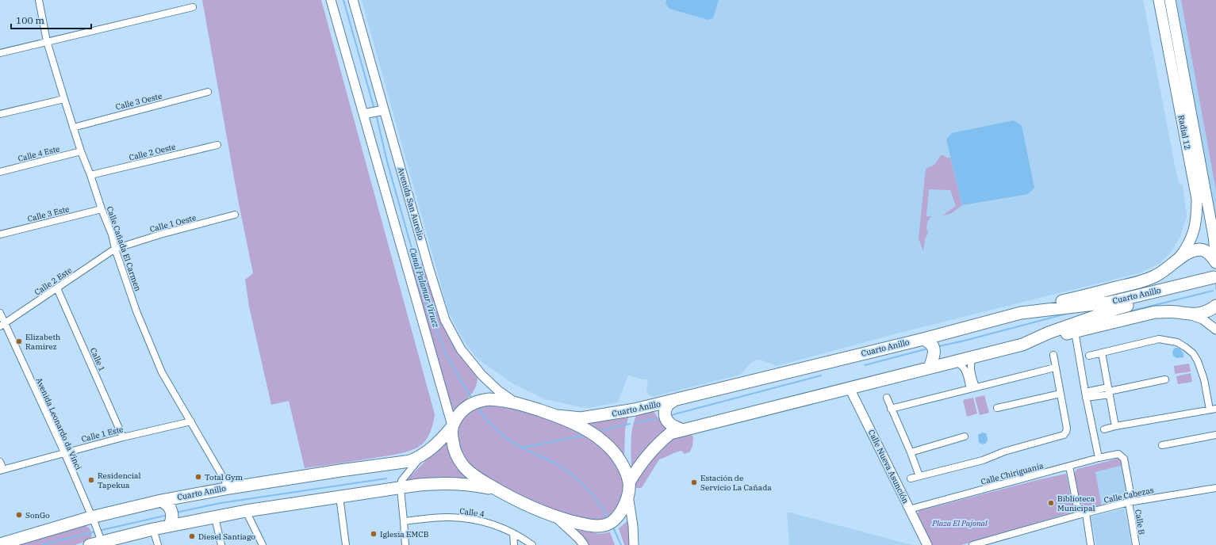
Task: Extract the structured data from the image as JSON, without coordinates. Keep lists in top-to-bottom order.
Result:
{
  "streets": {
    "highway": ["Cuarto Anillo"],
    "main road": ["Radial 12", "Avenida San Aurelio", "Calle Nueva Asunción"],
    "street": [
      "Calle 3 Oeste",
      "Calle 2 Oeste",
      "Calle 4 Este",
      "Calle 3 Este",
      "Calle 1 Oeste",
      "Calle Cañada El Carmen",
      "Calle 2 Este",
      "Calle 1",
      "Avenida Leonardo da Vinci",
      "Calle 1 Este",
      "Calle Chiriguanía",
      "Calle Cabezas",
      "Calle 4",
      "Calle B"
    ]
  },
  "crossings": [
    ["Calle 3 Oeste", "Calle Cañada El Carmen"],
    ["Calle 2 Oeste", "Calle Cañada El Carmen"],
    ["Calle 4 Este", "Calle Cañada El Carmen"],
    ["Avenida San Aurelio", "Cuarto Anillo"],
    ["Calle 3 Este", "Calle Cañada El Carmen"],
    ["Calle 1 Oeste", "Calle Cañada El Carmen"],
    ["Calle 1 Oeste", "Calle 2 Este"],
    ["Calle Cañada El Carmen", "Calle 2 Este"],
    ["Calle Cañada El Carmen", "Cuarto Anillo"],
    ["Calle Cañada El Carmen", "Calle 1 Este"],
    ["Calle 2 Este", "Calle 1"],
    ["Calle 2 Este", "Avenida Leonardo da Vinci"],
    ["Cuarto Anillo", "Avenida Leonardo da Vinci"],
    ["Cuarto Anillo", "Calle Nueva Asunción"],
    ["Calle 1", "Calle 1 Este"],
    ["Avenida Leonardo da Vinci", "Calle 1 Este"],
    ["Calle Nueva Asunción", "Calle Chiriguanía"],
    ["Calle Chiriguanía", "Calle B"],
    ["Calle Cabezas", "Calle B"]
  ],
  "water": ["Canal Palamar Viruez"],
  "parks": ["Plaza El Pajonal"],
  "places": [
    "Elizabeth Ramirez",
    "Total Gym",
    "Residencial Tapekua",
    "Estación de Servicio La Cañada",
    "Biblioteca Municipal",
    "SonGo",
    "Iglesia EMCB",
    "Diesel Santiago"
  ],
  "scale_bar": "100 m"
}
